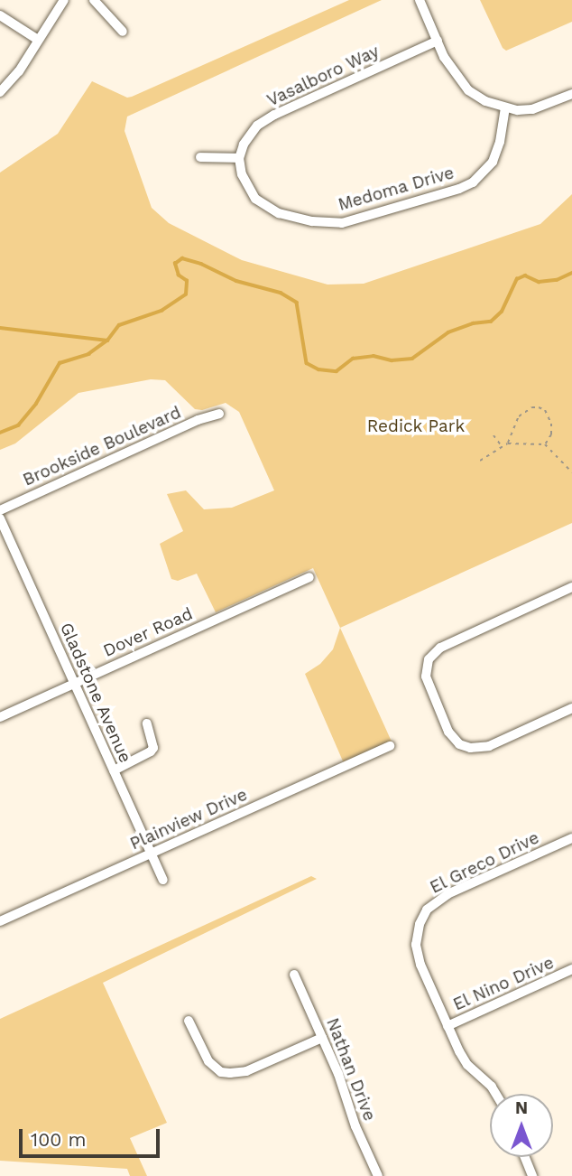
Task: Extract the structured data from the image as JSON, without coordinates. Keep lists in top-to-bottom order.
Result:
{
  "streets": {
    "street": [
      "Vasalboro Way",
      "Medoma Drive",
      "Brookside Boulevard",
      "Dover Road",
      "Gladstone Avenue",
      "Plainview Drive",
      "El Greco Drive",
      "El Nino Drive",
      "Nathan Drive"
    ]
  },
  "crossings": [
    ["Vasalboro Way", "Medoma Drive"],
    ["Dover Road", "Gladstone Avenue"],
    ["Gladstone Avenue", "Plainview Drive"],
    ["El Greco Drive", "El Nino Drive"]
  ],
  "parks": ["Redick Park"],
  "scale_bar": "100 m",
  "north": "top"
}
